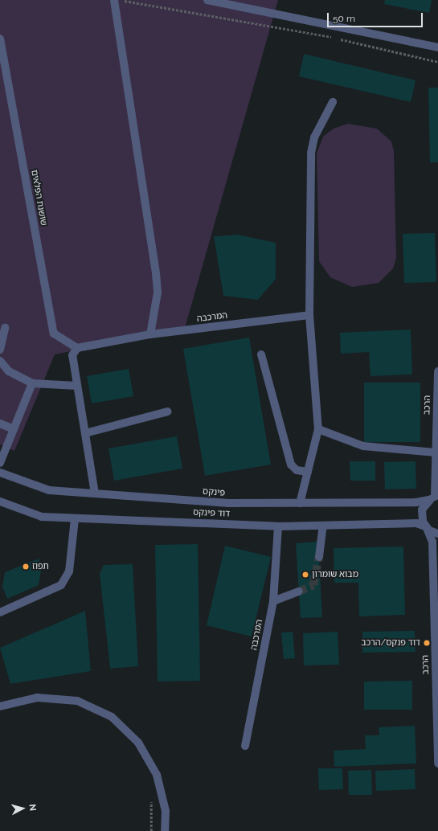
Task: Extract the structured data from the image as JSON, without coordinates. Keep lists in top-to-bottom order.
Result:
{
  "streets": {
    "street": [
      "שושנת הפלאים",
      "המרכבה",
      "הרכב",
      "פינקס",
      "דוד פינקס"
    ]
  },
  "crossings": [
    ["שושנת הפלאים", "המרכבה"],
    ["המרכבה", "דוד פינקס"],
    ["הרכב", "פינקס"],
    ["הרכב", "דוד פינקס"]
  ],
  "places": ["תפוז", "מבוא שומרון", "דוד פנקס/הרכב"],
  "scale_bar": "50 m",
  "north": "right"
}
